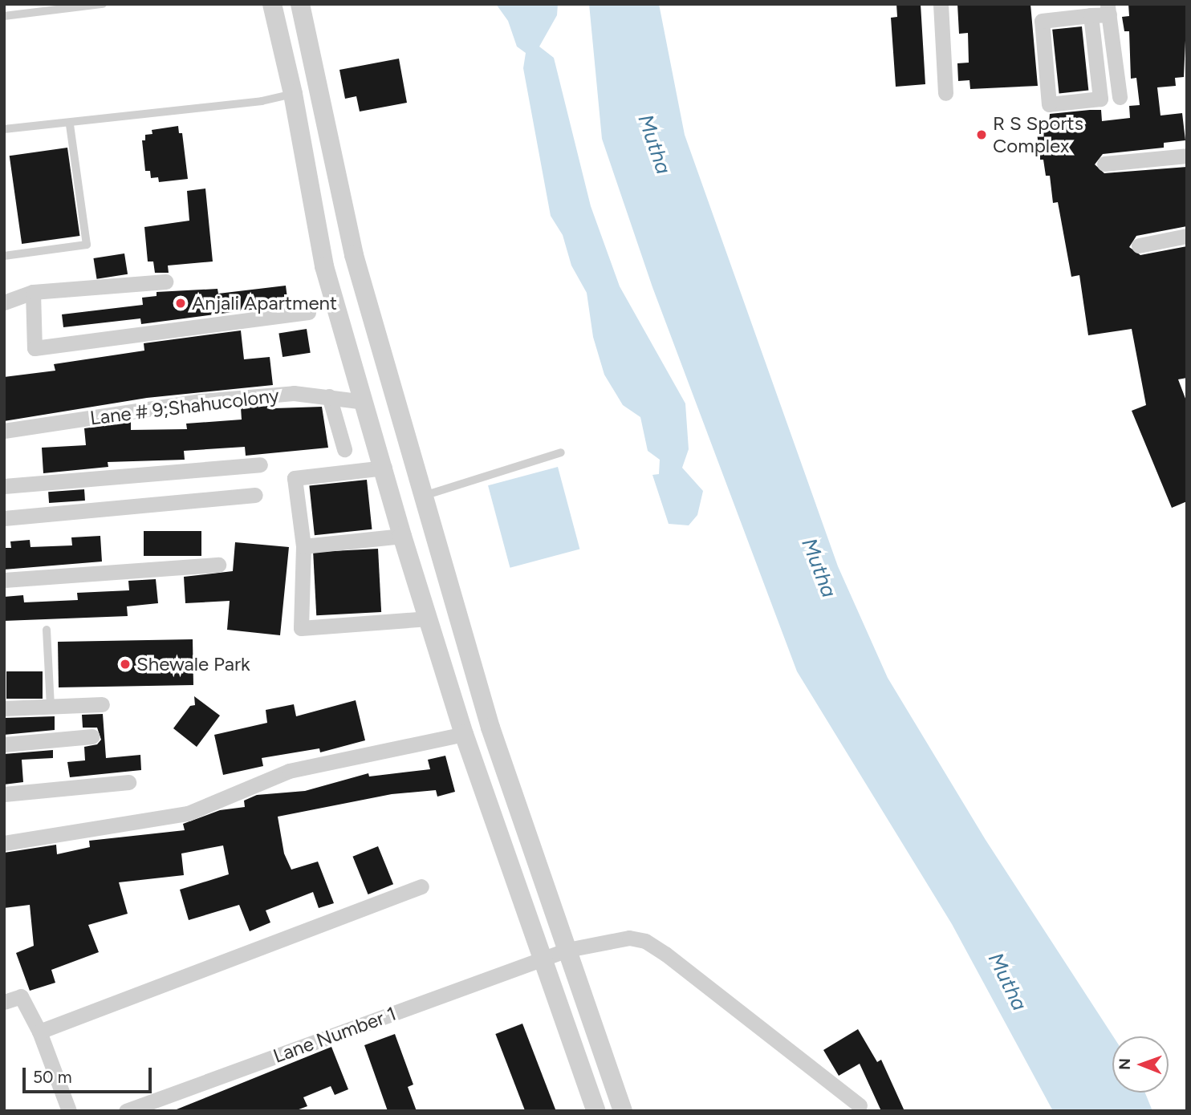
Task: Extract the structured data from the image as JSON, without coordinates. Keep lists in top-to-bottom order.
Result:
{
  "streets": {
    "street": ["Lane # 9;Shahucolony", "Lane Number 1"]
  },
  "water": ["Mutha"],
  "places": ["R S Sports Complex", "Anjali Apartment", "Shewale Park"],
  "scale_bar": "50 m",
  "north": "left"
}
